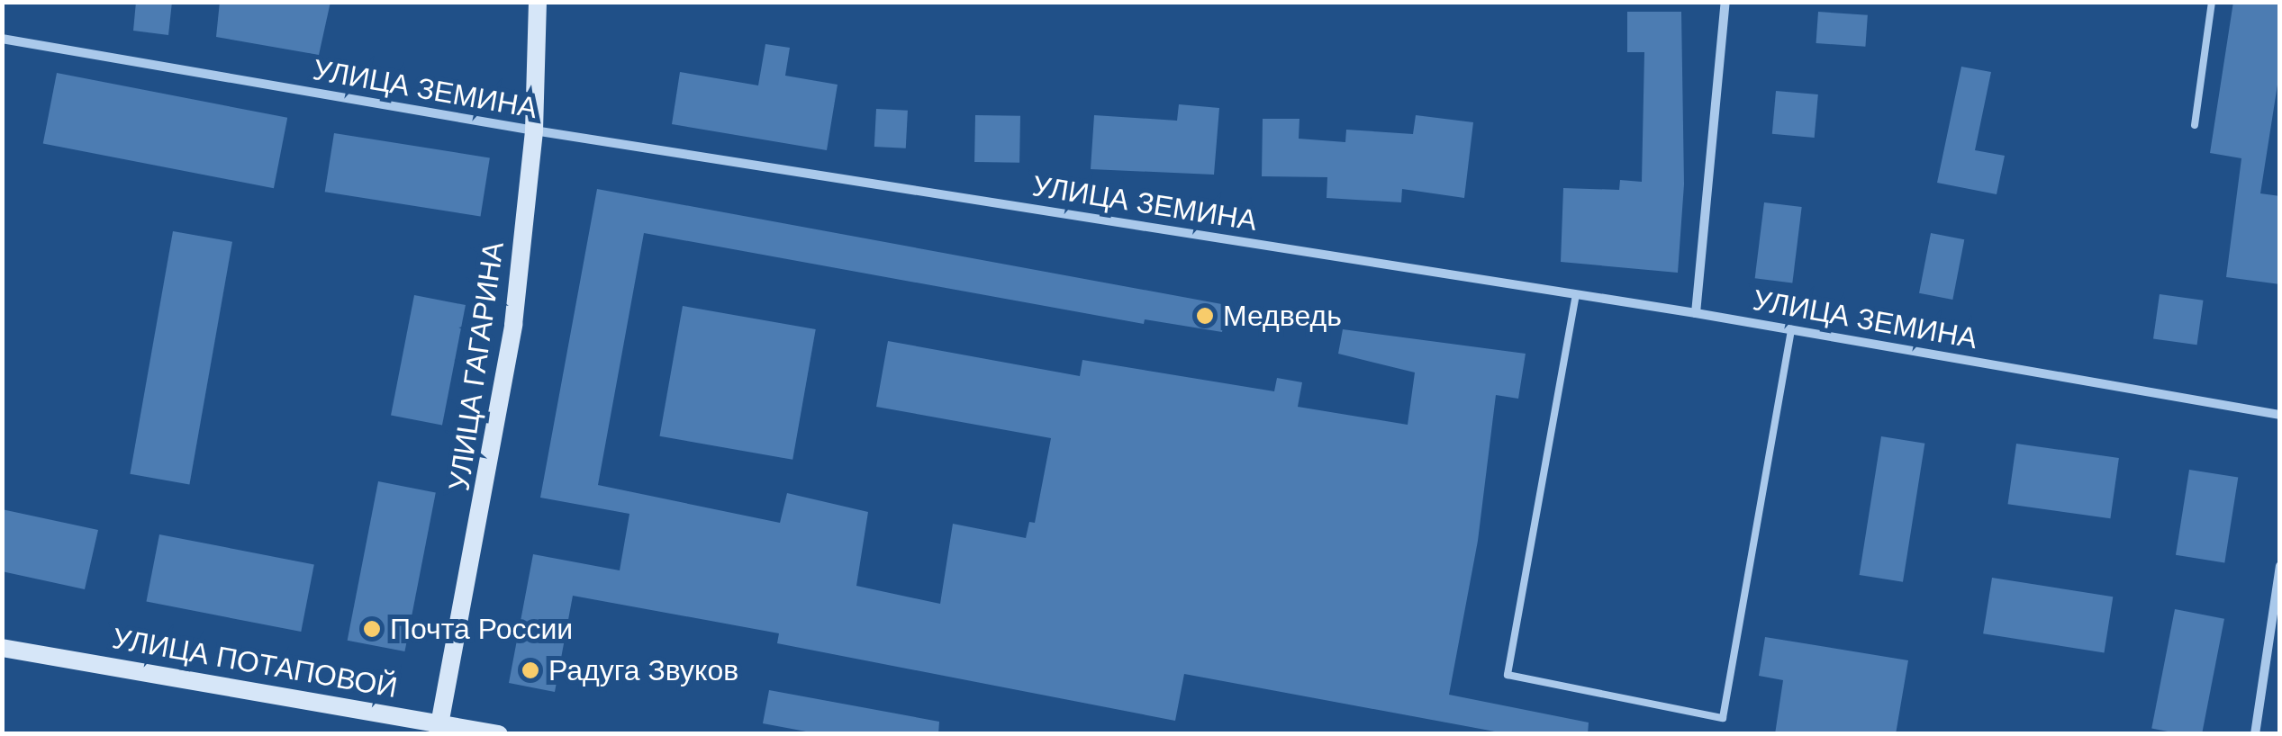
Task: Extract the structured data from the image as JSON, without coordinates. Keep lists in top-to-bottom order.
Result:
{
  "streets": {
    "main road": ["УЛИЦА ГАГАРИНА", "УЛИЦА ПОТАПОВОЙ"],
    "street": ["УЛИЦА ЗЕМИНА"]
  },
  "crossings": [
    ["УЛИЦА ЗЕМИНА", "УЛИЦА ГАГАРИНА"],
    ["УЛИЦА ГАГАРИНА", "УЛИЦА ПОТАПОВОЙ"]
  ],
  "places": ["Медведь", "Почта России", "Радуга Звуков"]
}
